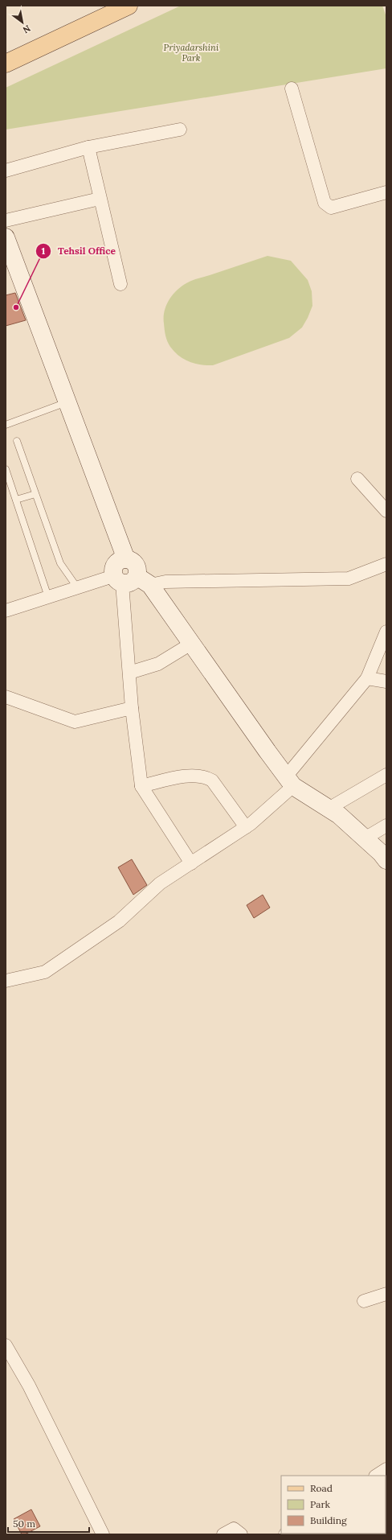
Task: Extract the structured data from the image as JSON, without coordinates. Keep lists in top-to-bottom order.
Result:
{
  "parks": ["Priyadarshini Park"],
  "places": ["Tehsil Office"],
  "legend": ["Road", "Park", "Building"],
  "scale_bar": "50 m",
  "north": "bottom right"
}
